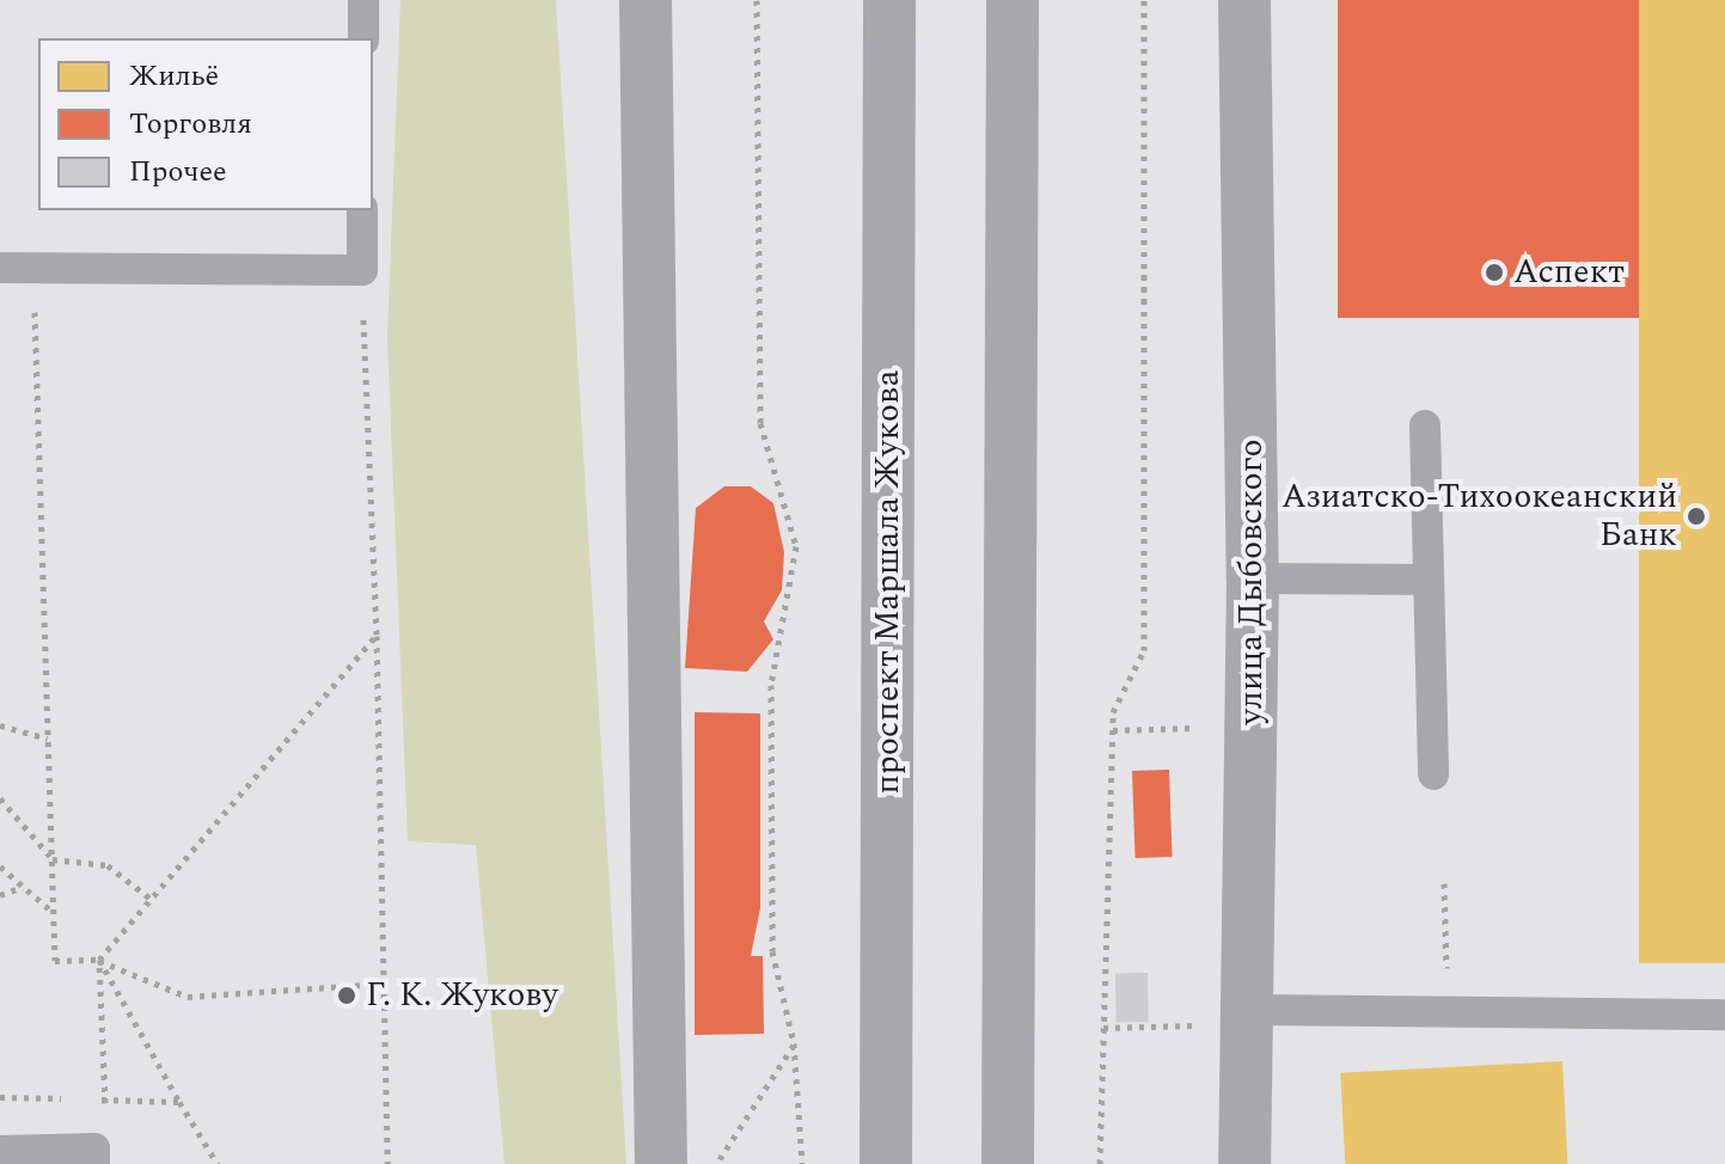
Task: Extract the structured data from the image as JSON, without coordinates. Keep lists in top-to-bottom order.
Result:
{
  "streets": {
    "street": ["проспект Маршала Жукова", "улица Дыбовского"]
  },
  "places": ["Аспект", "Азиатско-Тихоокеанский Банк", "Г. К. Жукову"],
  "legend": ["Жильё", "Торговля", "Прочее"]
}
